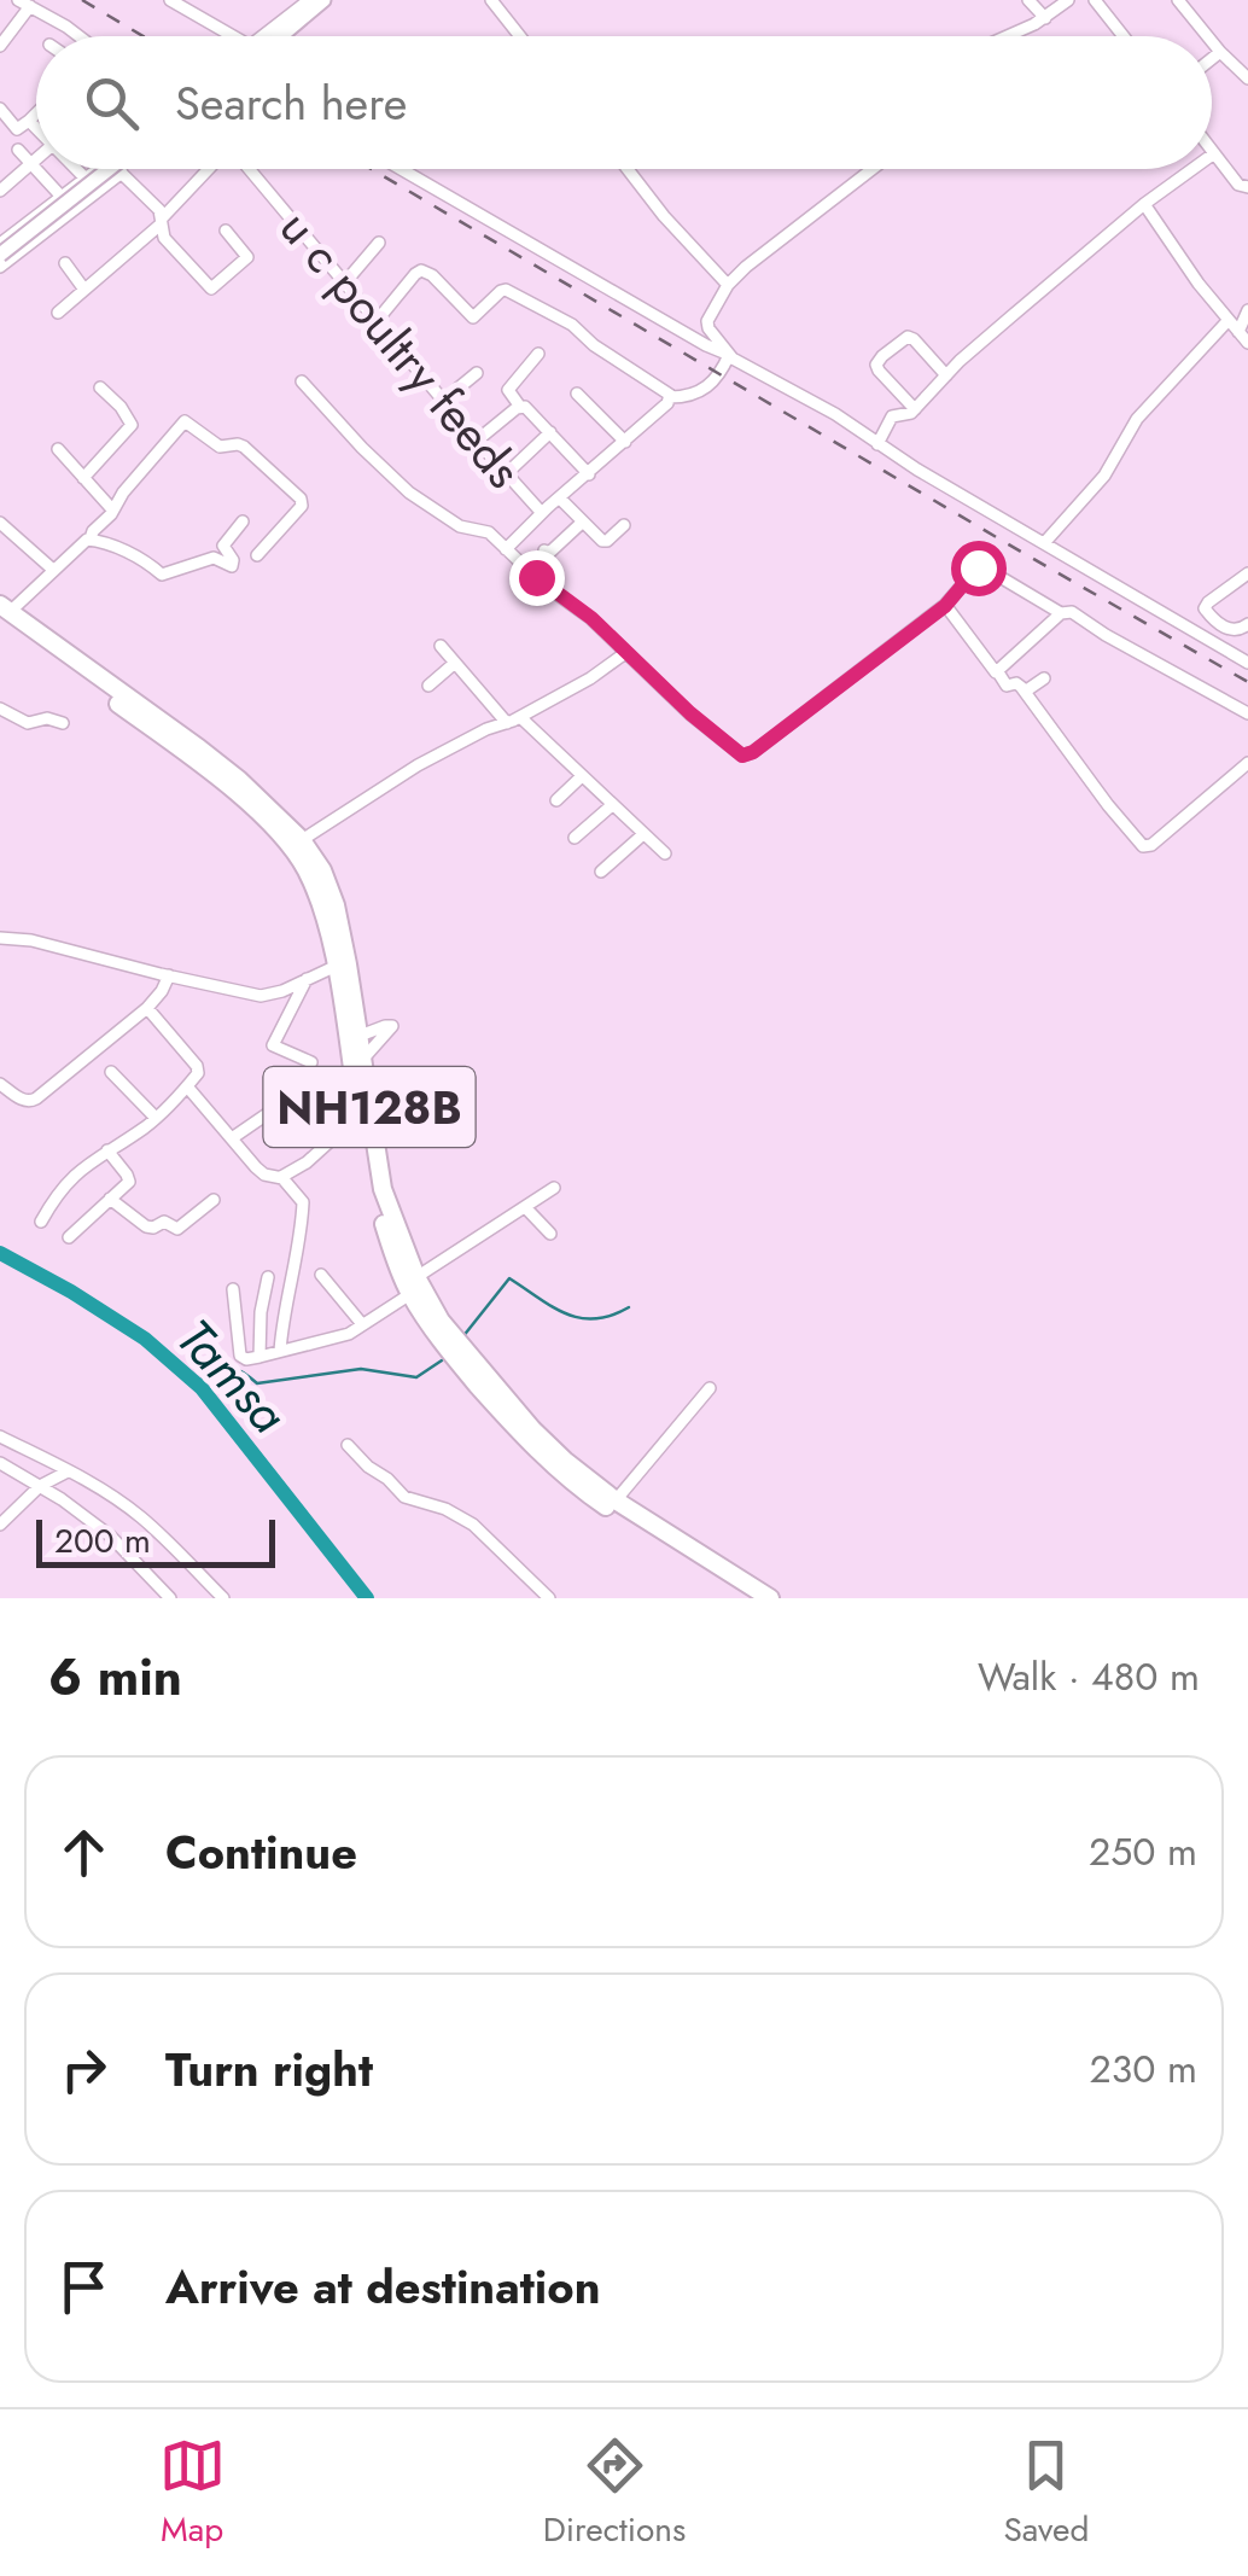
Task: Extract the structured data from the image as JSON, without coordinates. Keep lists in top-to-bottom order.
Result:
{
  "streets": {
    "highway": ["NH128B"],
    "street": ["u c poultry feeds"]
  },
  "water": ["Tamsa"],
  "scale_bar": "200 m",
  "page": {
    "search": "Search here",
    "scale": "200 m",
    "heading": ["6 min", "Walk · 480 m"],
    "list": [
      ["Continue", "250 m"],
      ["Turn right", "230 m"],
      "Arrive at destination"
    ],
    "nav": ["Map", "Directions", "Saved"]
  }
}
